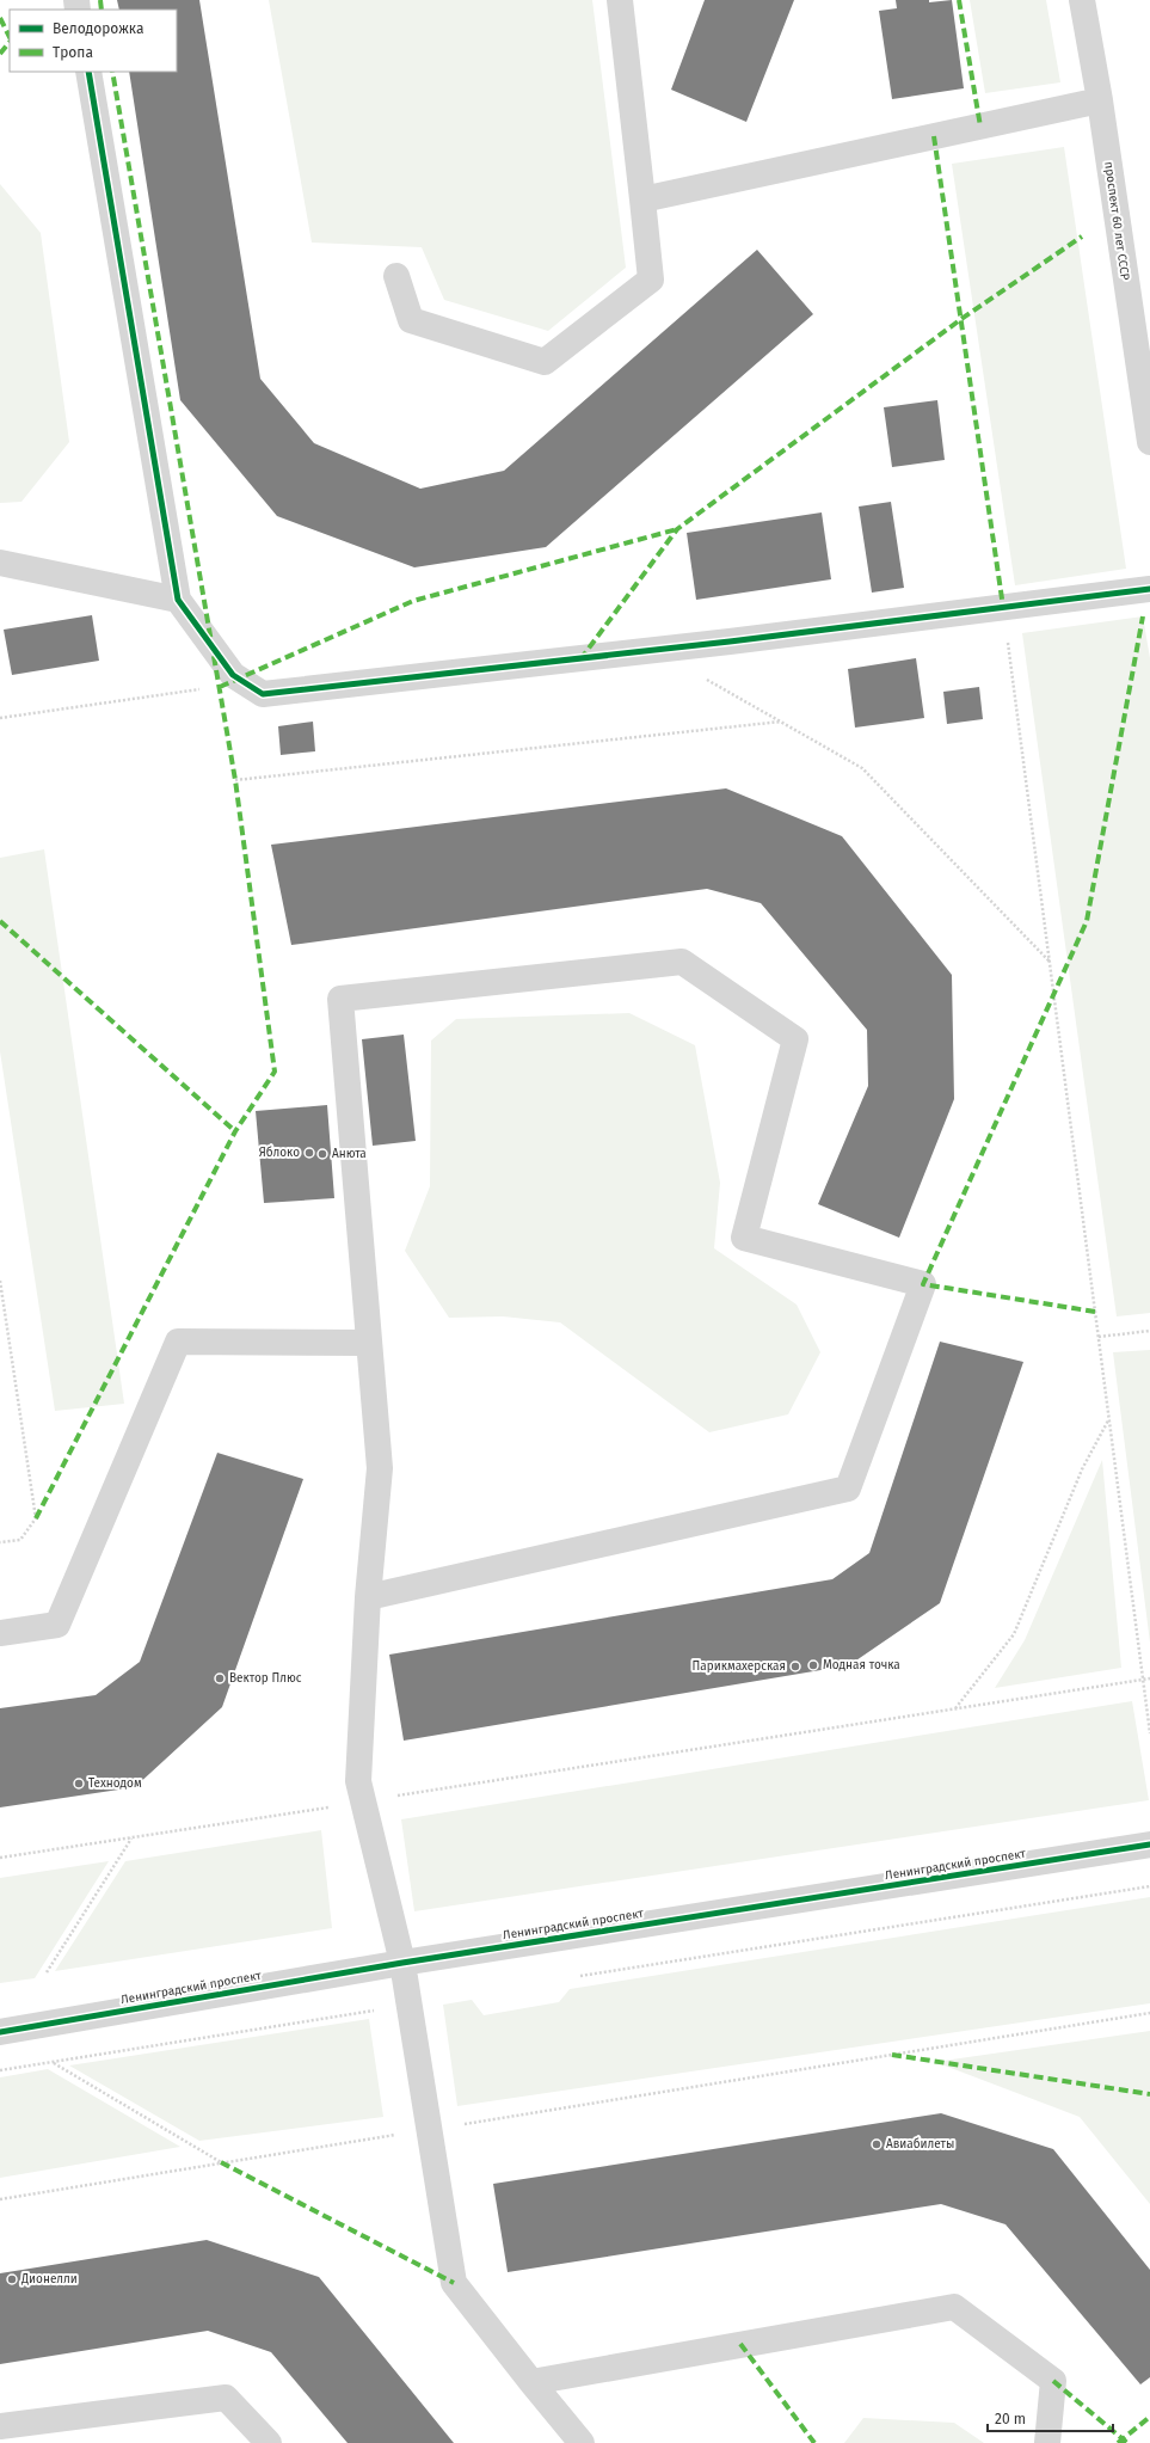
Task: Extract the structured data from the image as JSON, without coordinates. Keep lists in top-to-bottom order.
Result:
{
  "streets": {
    "street": ["проспект 60 лет СССР", "Ленинградский проспект"]
  },
  "places": [
    "Яблоко",
    "Анюта",
    "Модная точка",
    "Парикмахерская",
    "Вектор Плюс",
    "Технодом",
    "Авиабилеты",
    "Дионелли"
  ],
  "legend": ["Велодорожка", "Тропа"],
  "scale_bar": "20 m"
}
